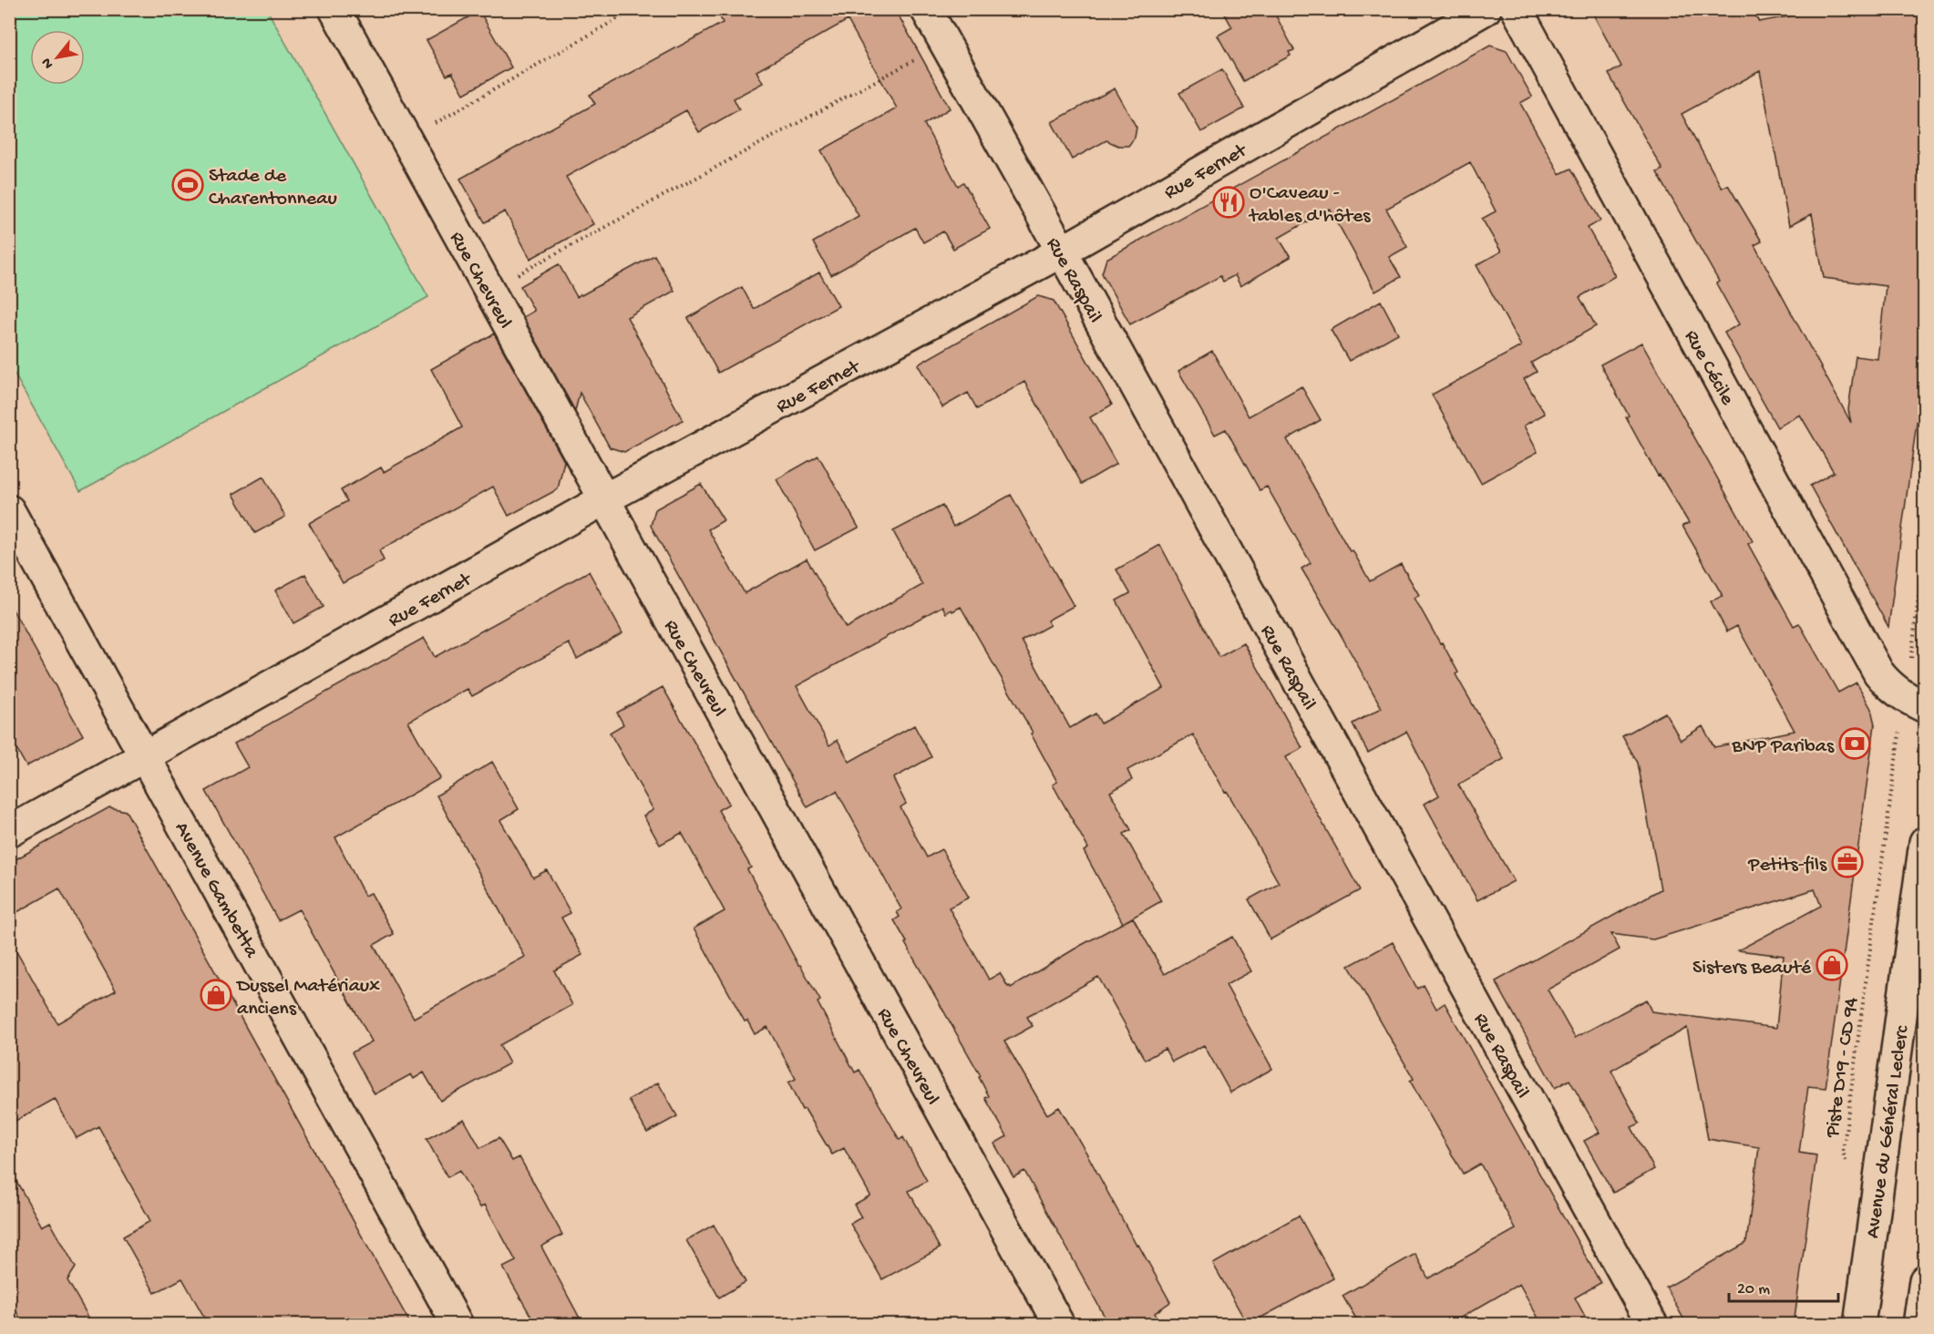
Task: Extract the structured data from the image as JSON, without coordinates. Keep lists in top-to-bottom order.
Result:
{
  "streets": {
    "street": [
      "Rue Fernet",
      "Rue Chevreul",
      "Rue Raspail",
      "Rue Cécile",
      "Avenue Gambetta",
      "Avenue du Général Leclerc"
    ],
    "path": ["Piste D19 - CD 94"]
  },
  "crossings": [
    ["Rue Fernet", "Rue Chevreul"],
    ["Rue Fernet", "Rue Raspail"],
    ["Rue Fernet", "Avenue Gambetta"]
  ],
  "places": {
    "sports": ["Stade de Charentonneau"],
    "restaurant": ["O'Caveau - tables d'hôtes"],
    "bank": ["BNP Paribas"],
    "office": ["Petits-fils"],
    "shop": ["Sisters Beauté", "Dussel Matériaux anciens"]
  },
  "scale_bar": "20 m",
  "north": "bottom left"
}
